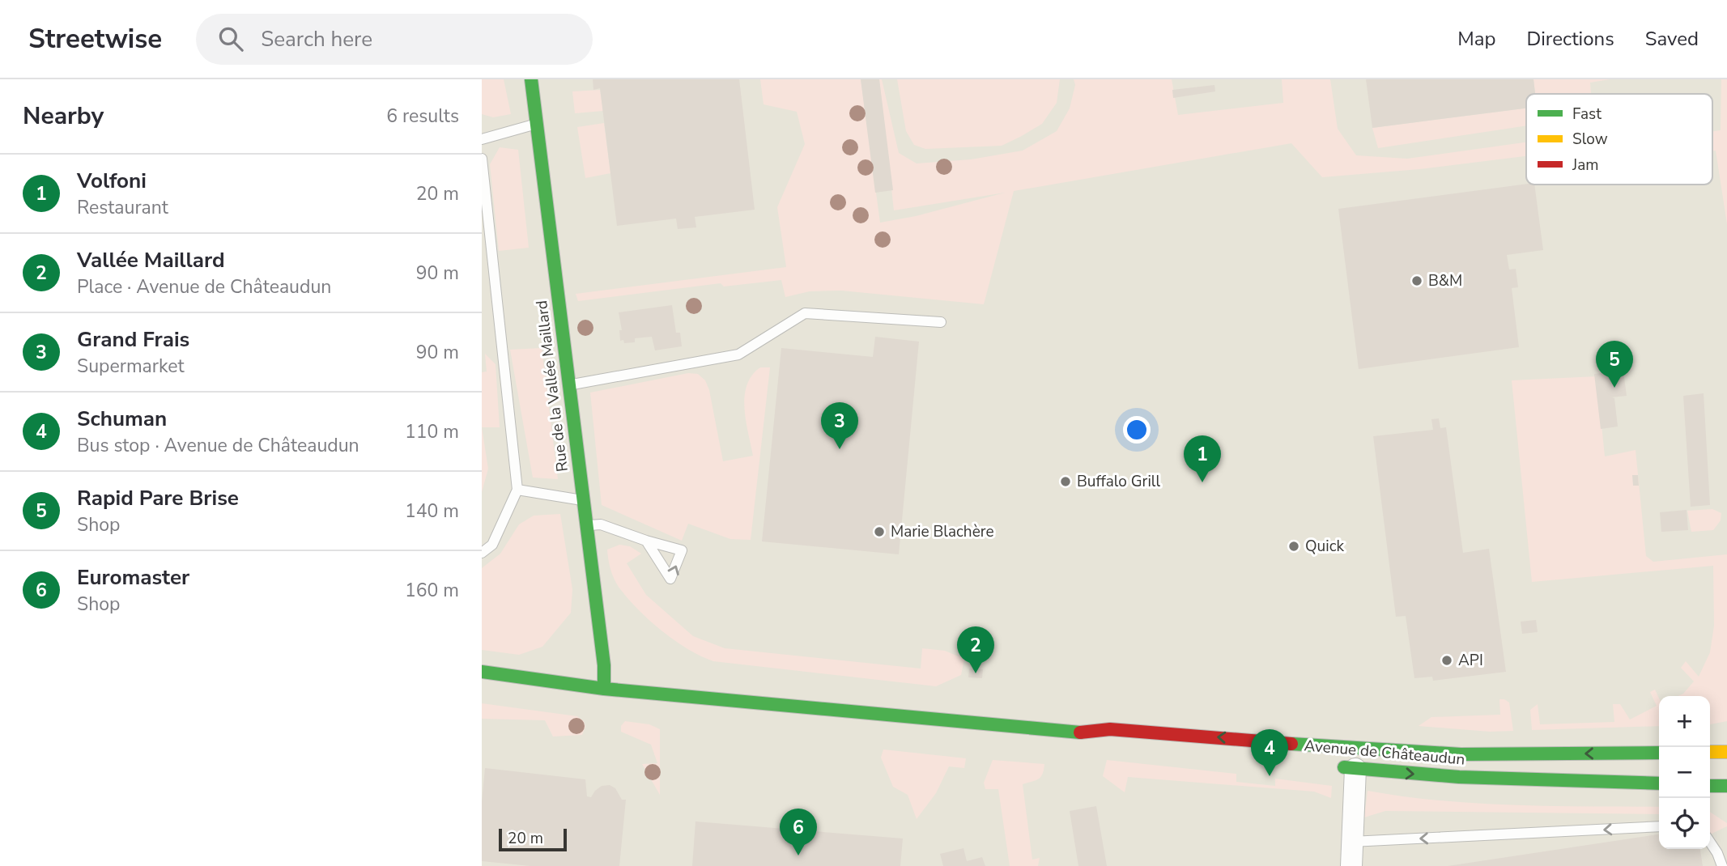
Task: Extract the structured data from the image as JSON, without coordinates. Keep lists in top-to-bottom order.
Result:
{
  "streets": {
    "main road": ["Rue de la Vallée Maillard", "Avenue de Châteaudun"]
  },
  "places": [
    "B&M",
    "Buffalo Grill",
    "Marie Blachère",
    "Quick",
    "API"
  ],
  "legend": ["Fast", "Slow", "Jam"],
  "scale_bar": "20 m",
  "page": {
    "header": "Streetwise",
    "search": "Search here",
    "nav": ["Map", "Directions", "Saved"],
    "heading": ["Nearby", "6 results"],
    "list": [
      {
        "mark": "1",
        "name": "Volfoni",
        "note": "Restaurant",
        "value": "20 m"
      },
      {
        "mark": "2",
        "name": "Vallée Maillard",
        "note": "Place · Avenue de Châteaudun",
        "value": "90 m"
      },
      {
        "mark": "3",
        "name": "Grand Frais",
        "note": "Supermarket",
        "value": "90 m"
      },
      {
        "mark": "4",
        "name": "Schuman",
        "note": "Bus stop · Avenue de Châteaudun",
        "value": "110 m"
      },
      {
        "mark": "5",
        "name": "Rapid Pare Brise",
        "note": "Shop",
        "value": "140 m"
      },
      {
        "mark": "6",
        "name": "Euromaster",
        "note": "Shop",
        "value": "160 m"
      }
    ],
    "pins": [
      "5",
      "3",
      "1",
      "2",
      "4",
      "6"
    ],
    "map_buttons": ["+", "−"],
    "scale": "20 m"
  }
}
